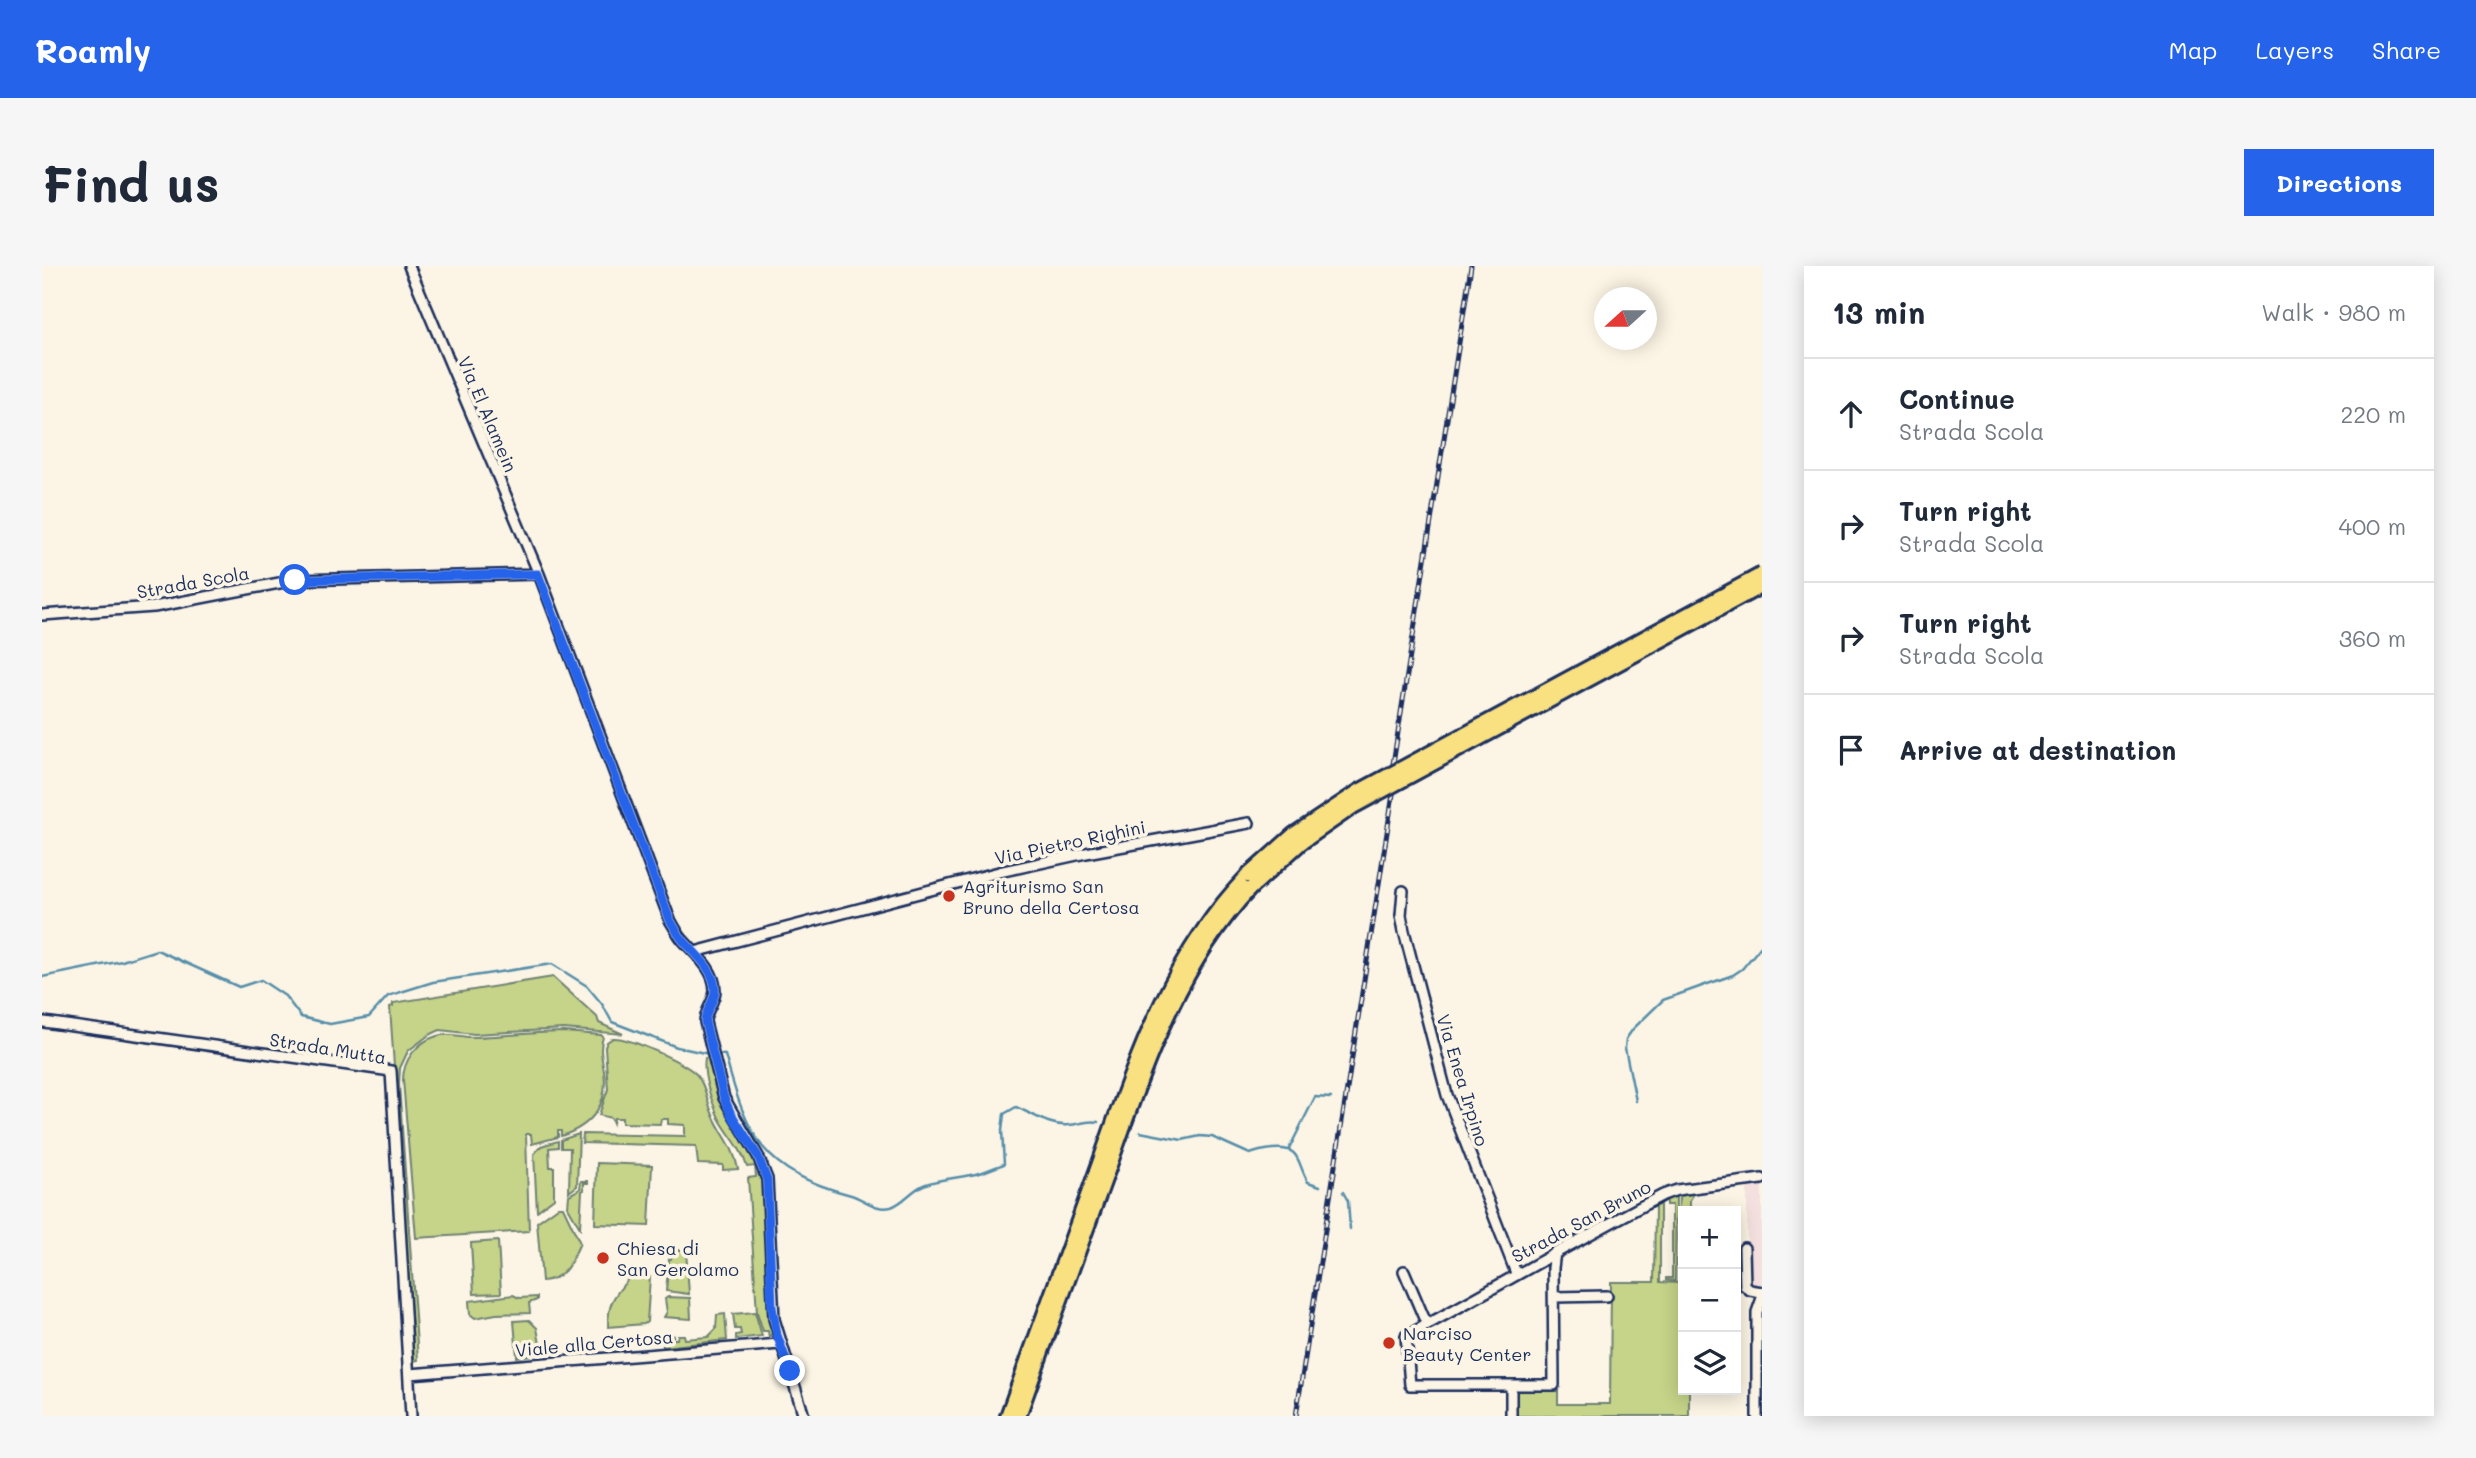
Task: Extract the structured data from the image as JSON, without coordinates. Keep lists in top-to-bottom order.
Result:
{
  "streets": {
    "street": [
      "Via El Alamein",
      "Strada Scola",
      "Via Pietro Righini",
      "Strada Mutta",
      "Via Enea Irpino",
      "Strada San Bruno",
      "Viale alla Certosa"
    ]
  },
  "crossings": [
    ["Via El Alamein", "Strada Scola"],
    ["Strada Mutta", "Viale alla Certosa"],
    ["Via Enea Irpino", "Strada San Bruno"]
  ],
  "places": ["Agriturismo San Bruno della Certosa", "Chiesa di San Gerolamo", "Narciso Beauty Center"],
  "north": "left",
  "page": {
    "header": "Roamly",
    "nav": ["Map", "Layers", "Share"],
    "buttons": "Directions",
    "title": "Find us",
    "heading": ["13 min", "Walk · 980 m"],
    "list": [
      ["Continue", "Strada Scola", "220 m"],
      ["Turn right", "Strada Scola", "400 m"],
      ["Turn right", "Strada Scola", "360 m"],
      "Arrive at destination"
    ],
    "map_buttons": ["+", "−"]
  }
}
